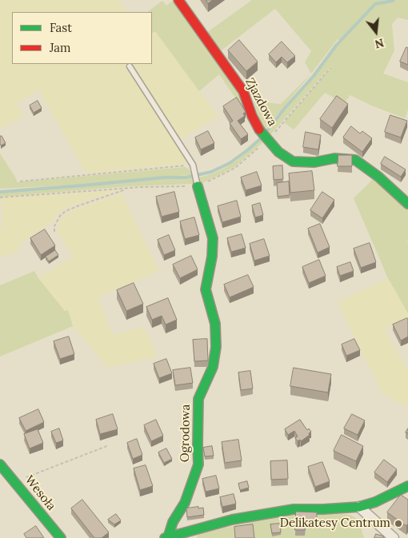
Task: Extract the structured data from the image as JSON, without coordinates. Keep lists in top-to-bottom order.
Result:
{
  "streets": {
    "street": ["Zjazdowa", "Ogrodowa", "Wesoła"]
  },
  "places": ["Delikatesy Centrum"],
  "legend": ["Fast", "Jam"],
  "north": "bottom"
}
